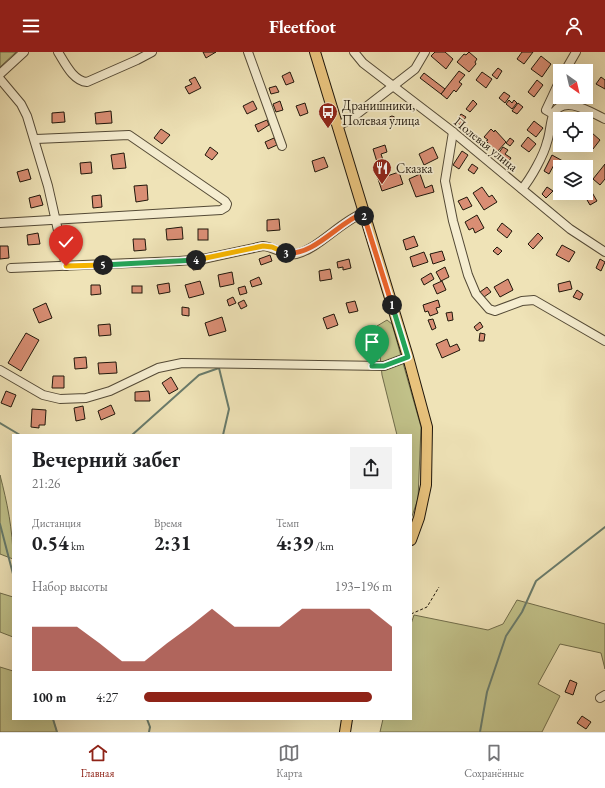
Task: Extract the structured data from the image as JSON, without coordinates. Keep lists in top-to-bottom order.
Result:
{
  "streets": {
    "street": ["Полевая улица"]
  },
  "places": {
    "bus stop": ["Дранишники, Полевая улица"],
    "restaurant": ["Сказка"]
  },
  "north": "bottom right",
  "page": {
    "header": "Fleetfoot",
    "pins": [
      "2",
      "3",
      "4",
      "5",
      "1"
    ],
    "heading": ["Вечерний забег", "21:26"],
    "stats": [
      ["Дистанция", "0.54 km"],
      ["Время", "2:31"],
      ["Темп", "4:39 /km"]
    ],
    "chart": ["Набор высоты", "193–196 m"],
    "list": [
      {
        "name": "100 m",
        "note": "4:27"
      }
    ],
    "tabs": ["Главная", "Карта", "Сохранённые"]
  }
}
